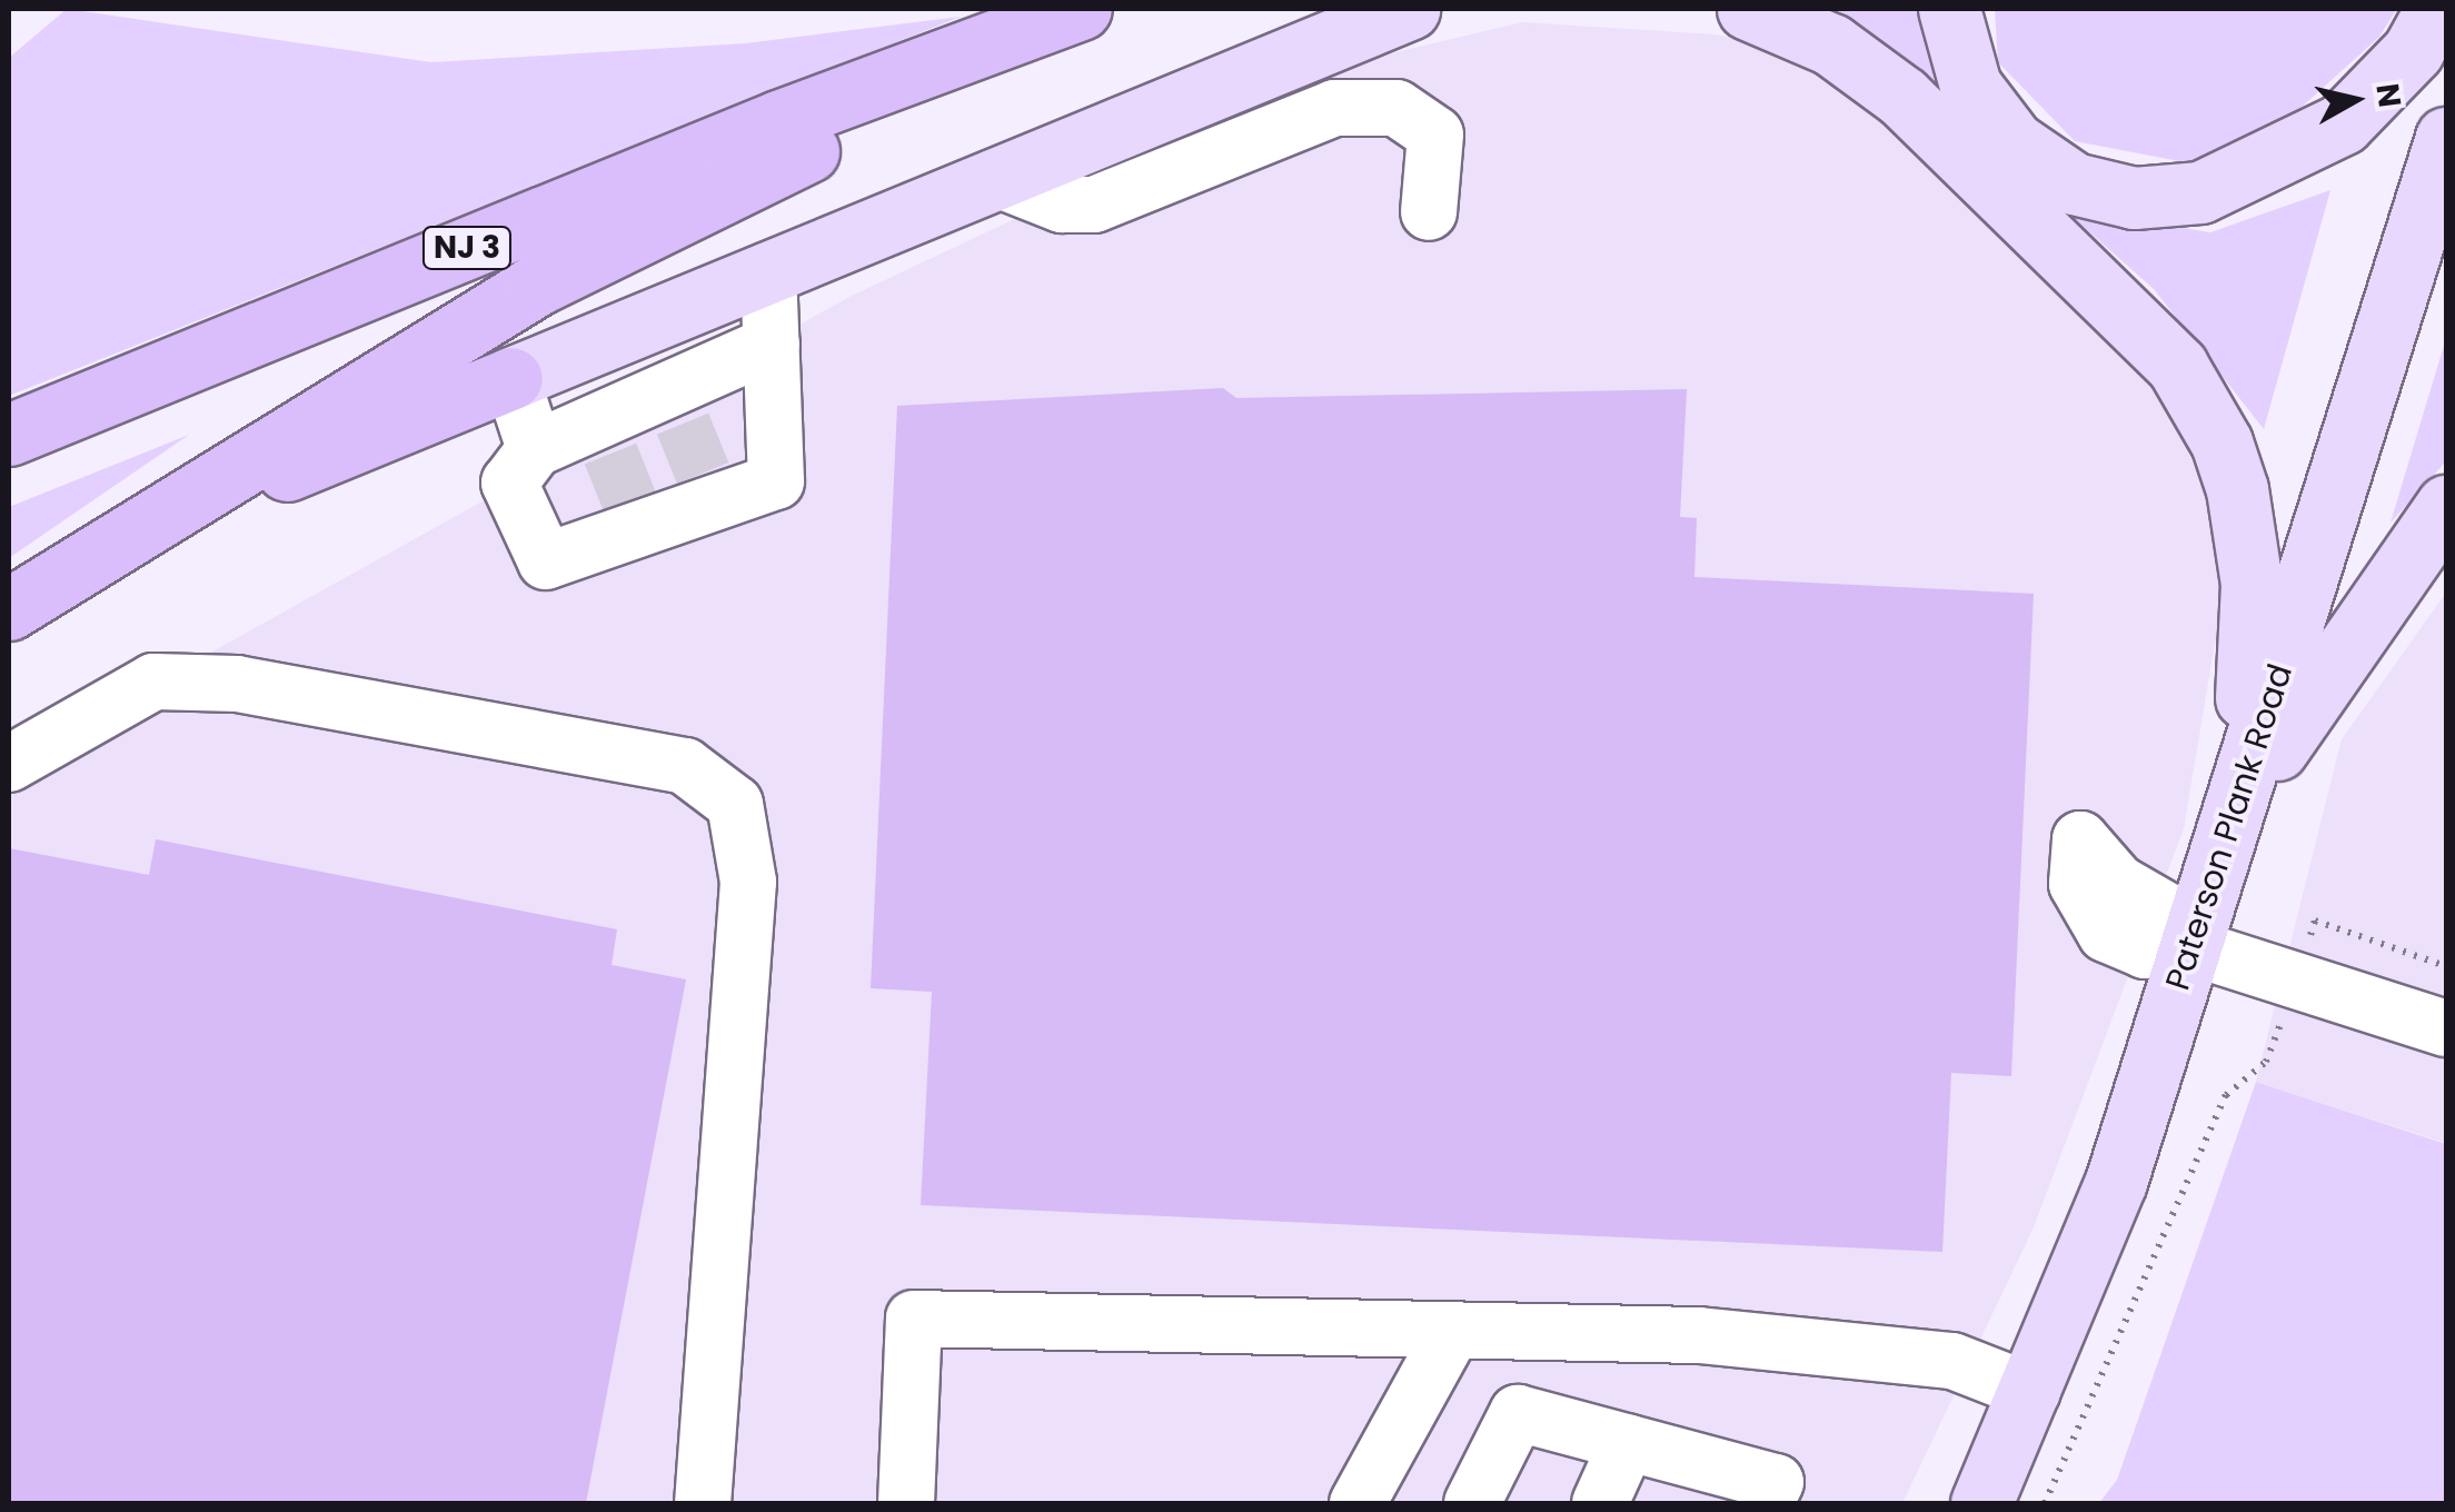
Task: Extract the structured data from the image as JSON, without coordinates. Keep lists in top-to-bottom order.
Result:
{
  "streets": {
    "highway": ["NJ 3"],
    "main road": ["Paterson Plank Road"]
  },
  "north": "right"
}
